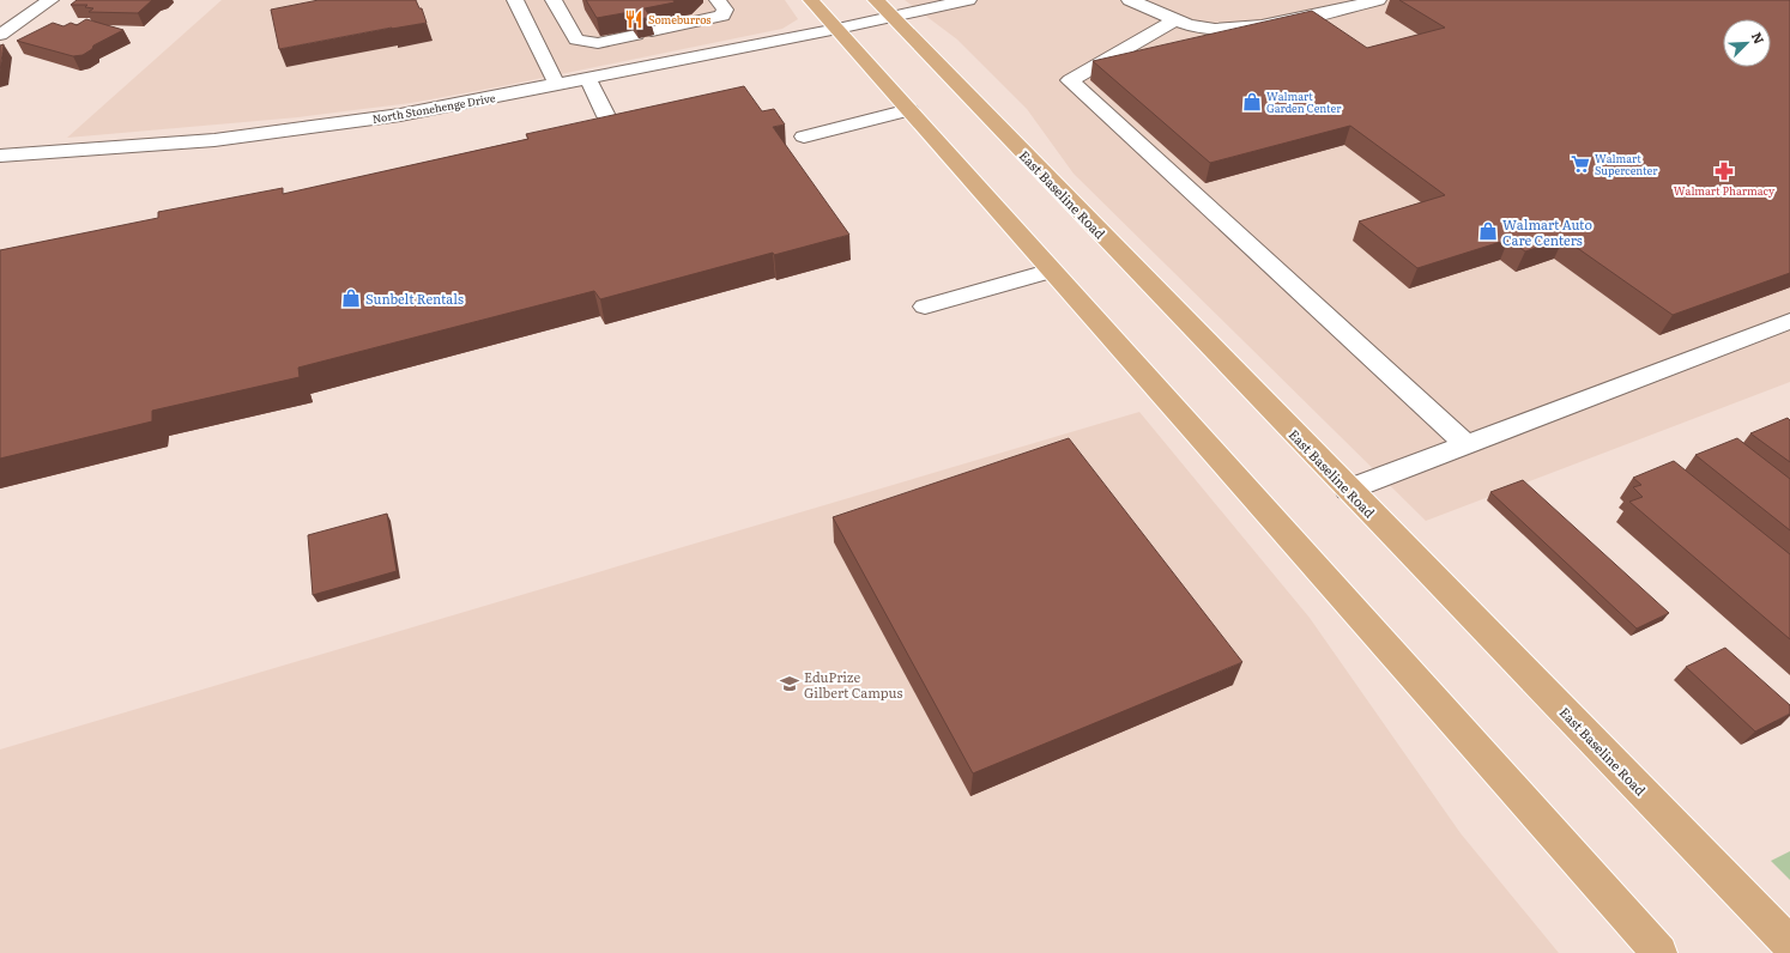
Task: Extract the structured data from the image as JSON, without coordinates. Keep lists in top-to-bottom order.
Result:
{
  "streets": {
    "main road": ["East Baseline Road"],
    "street": ["North Stonehenge Drive"]
  },
  "crossings": [
    ["North Stonehenge Drive", "East Baseline Road"]
  ],
  "places": {
    "restaurant": ["Someburros"],
    "shop": ["Walmart Garden Center", "Walmart Auto Care Centers", "Sunbelt Rentals"],
    "supermarket": ["Walmart Supercenter"],
    "pharmacy": ["Walmart Pharmacy"],
    "school or university": ["EduPrize Gilbert Campus"]
  },
  "north": "top right"
}
